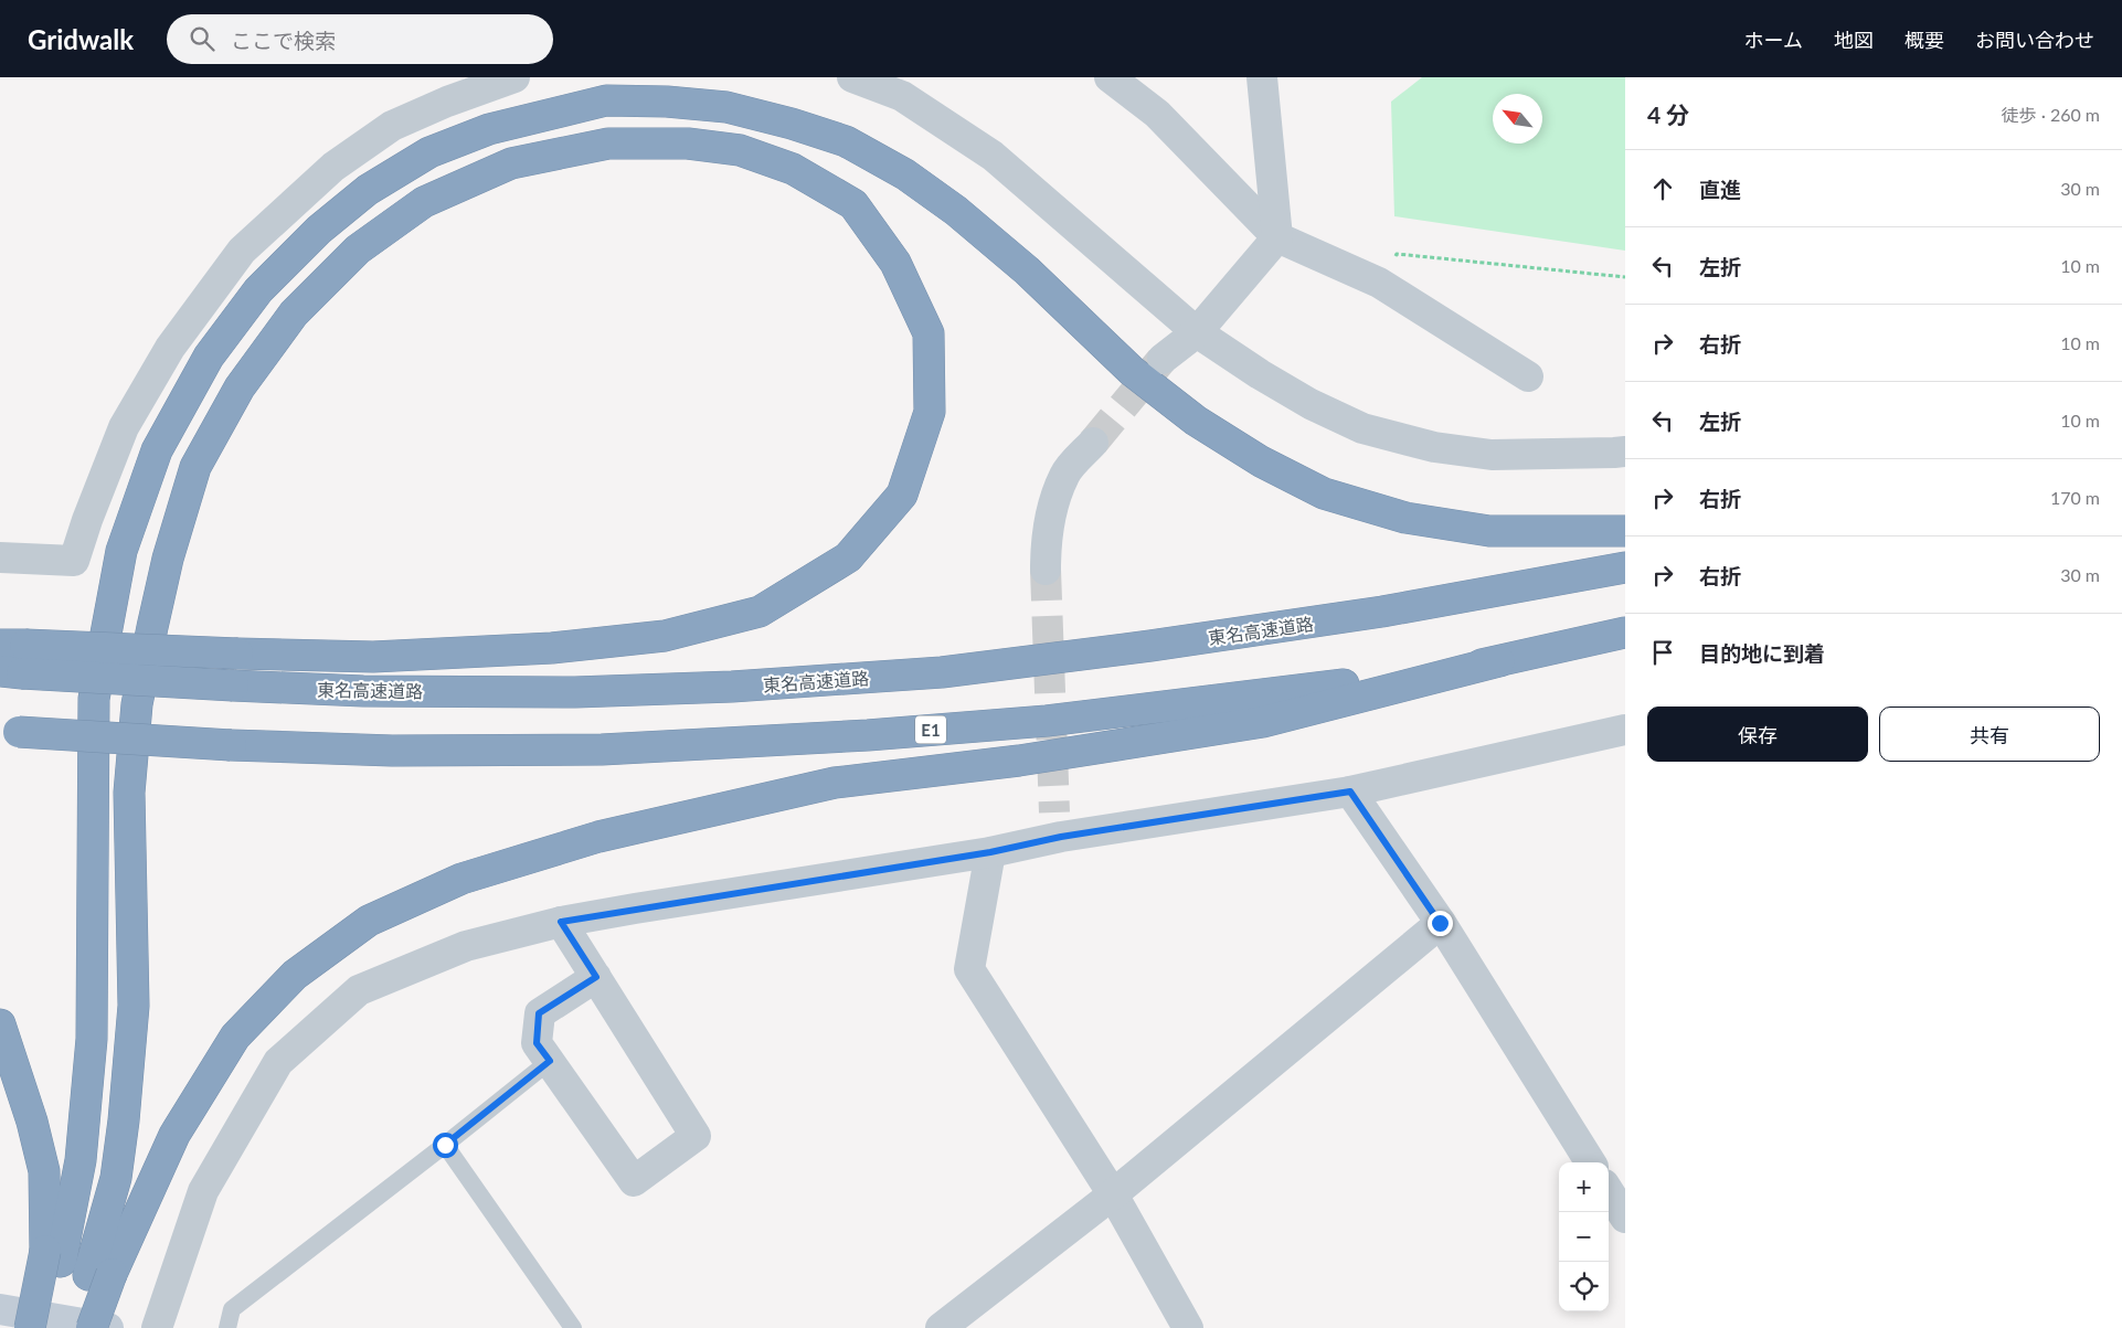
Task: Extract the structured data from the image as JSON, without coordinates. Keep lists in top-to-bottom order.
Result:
{
  "streets": {
    "highway": ["東名高速道路", "E1"]
  },
  "north": "top left",
  "page": {
    "header": "Gridwalk",
    "search": "ここで検索",
    "nav": [
      "ホーム",
      "地図",
      "概要",
      "お問い合わせ"
    ],
    "heading": ["4 分", "徒歩 · 260 m"],
    "list": [
      ["直進", "30 m"],
      ["左折", "10 m"],
      ["右折", "10 m"],
      ["左折", "10 m"],
      ["右折", "170 m"],
      ["右折", "30 m"],
      "目的地に到着"
    ],
    "buttons": ["保存", "共有"],
    "map_buttons": ["+", "−"]
  }
}
